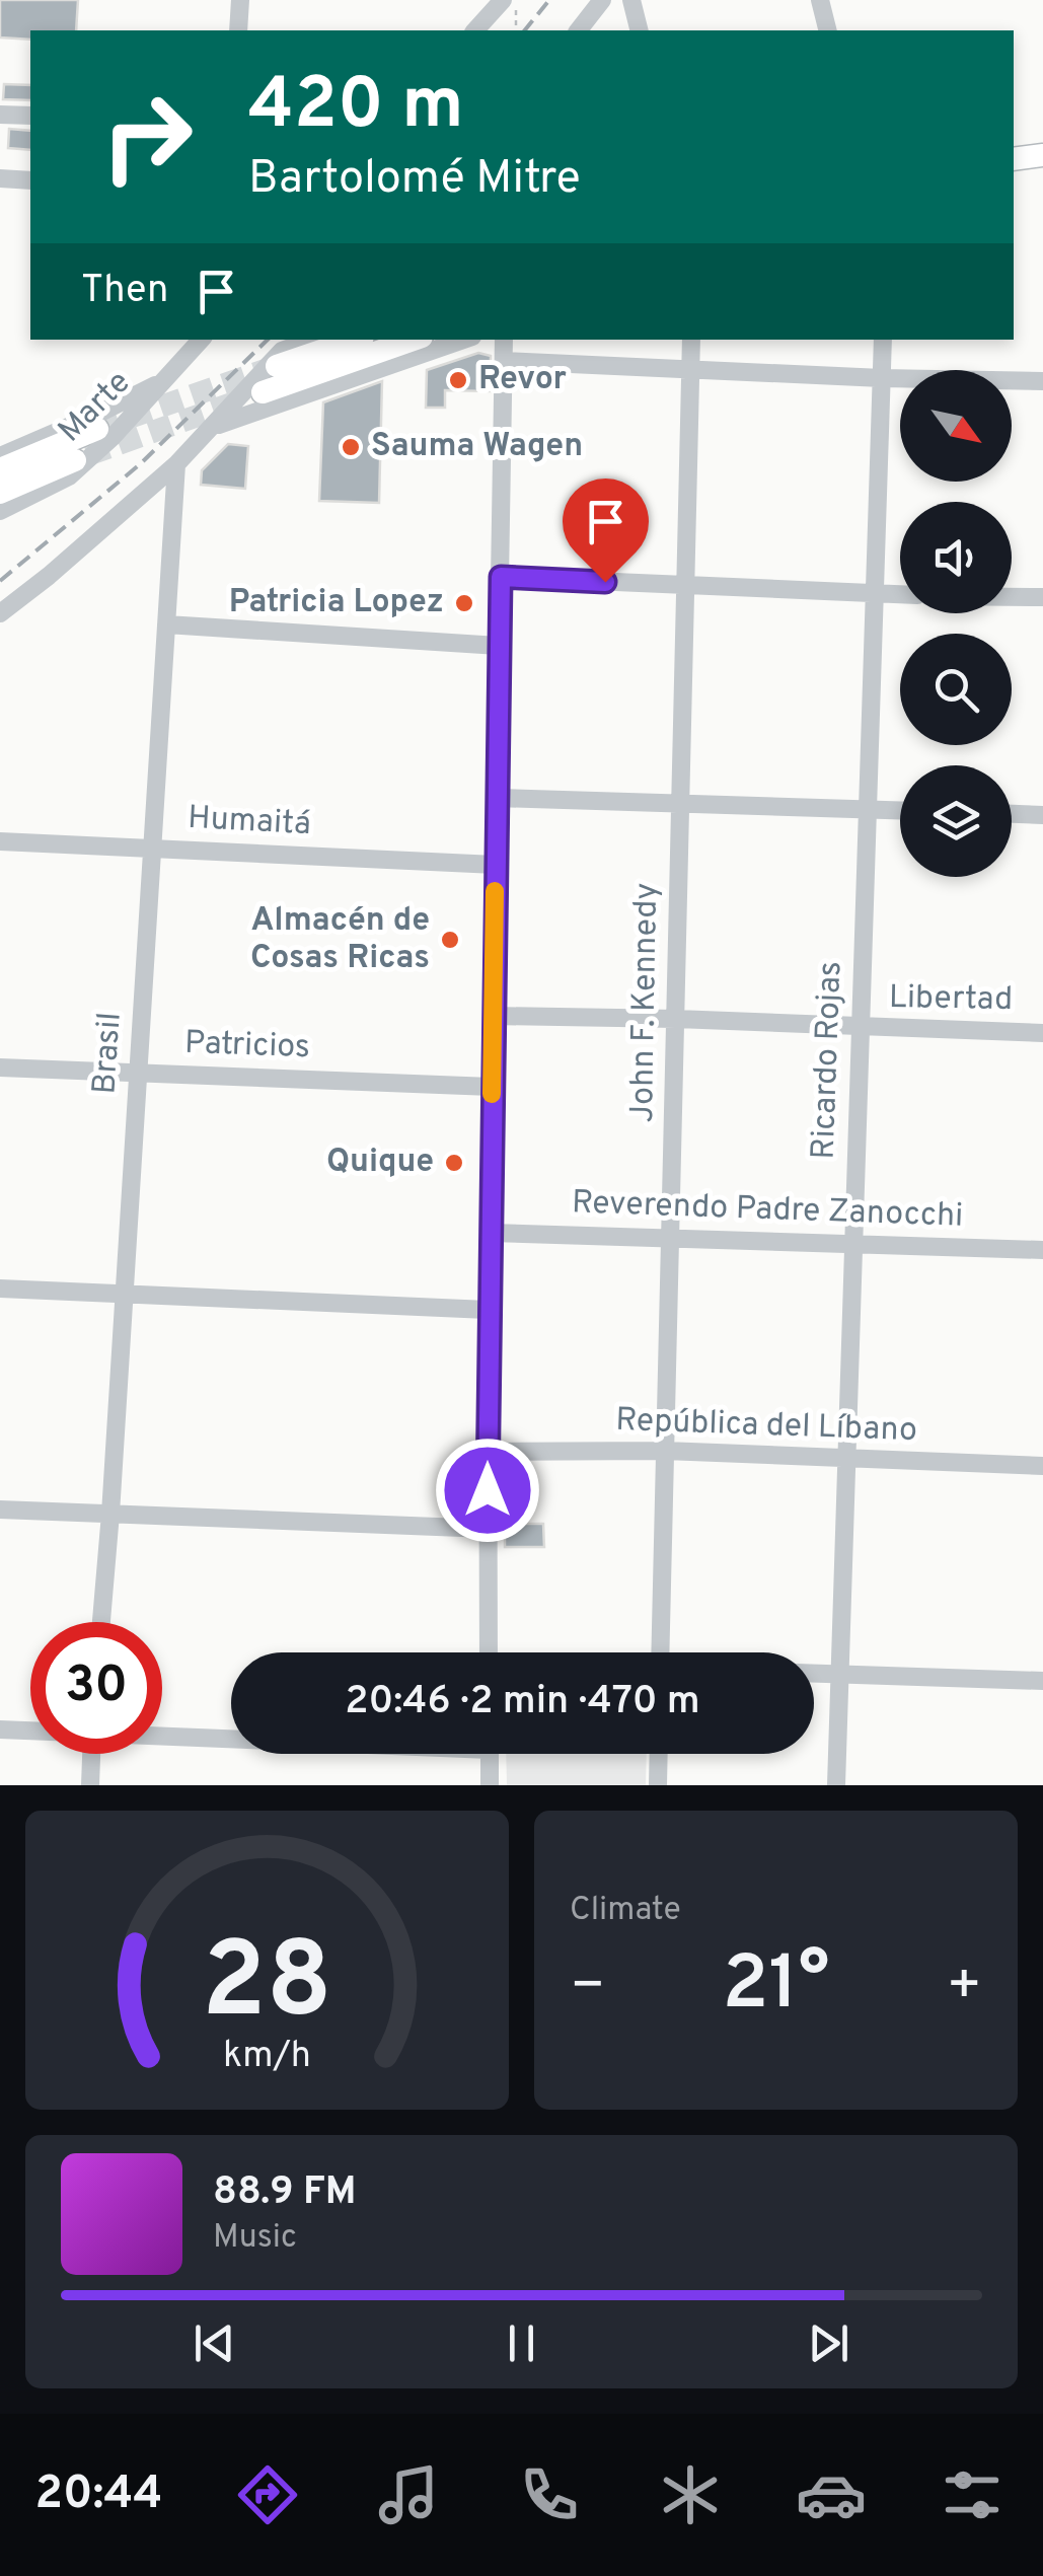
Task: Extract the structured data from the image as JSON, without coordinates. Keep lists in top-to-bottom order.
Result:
{
  "streets": {
    "street": [
      "Marte",
      "Humaitá",
      "Libertad",
      "John F. Kennedy",
      "Patricios",
      "Brasil",
      "Ricardo Rojas",
      "Reverendo Padre Zanocchi",
      "República del Líbano"
    ]
  },
  "crossings": [
    ["Humaitá", "Brasil"],
    ["Libertad", "John F. Kennedy"],
    ["Libertad", "Ricardo Rojas"],
    ["John F. Kennedy", "Reverendo Padre Zanocchi"],
    ["John F. Kennedy", "República del Líbano"],
    ["Patricios", "Brasil"],
    ["Ricardo Rojas", "Reverendo Padre Zanocchi"],
    ["Ricardo Rojas", "República del Líbano"]
  ],
  "places": [
    "Revor",
    "Sauma Wagen",
    "Patricia Lopez",
    "Almacén de Cosas Ricas",
    "Quique"
  ],
  "north": "bottom right",
  "page": {
    "turn": ["420 m", "Bartolomé Mitre"],
    "then": "Then",
    "limit": "30",
    "trip": "20:46 · 2 min · 470 m",
    "tile": "Climate",
    "heat": ["−", "21°", "+"],
    "song": ["88.9 FM", "Music"],
    "tabs": "20:44",
    "gauge": ["28", "km/h"]
  }
}
